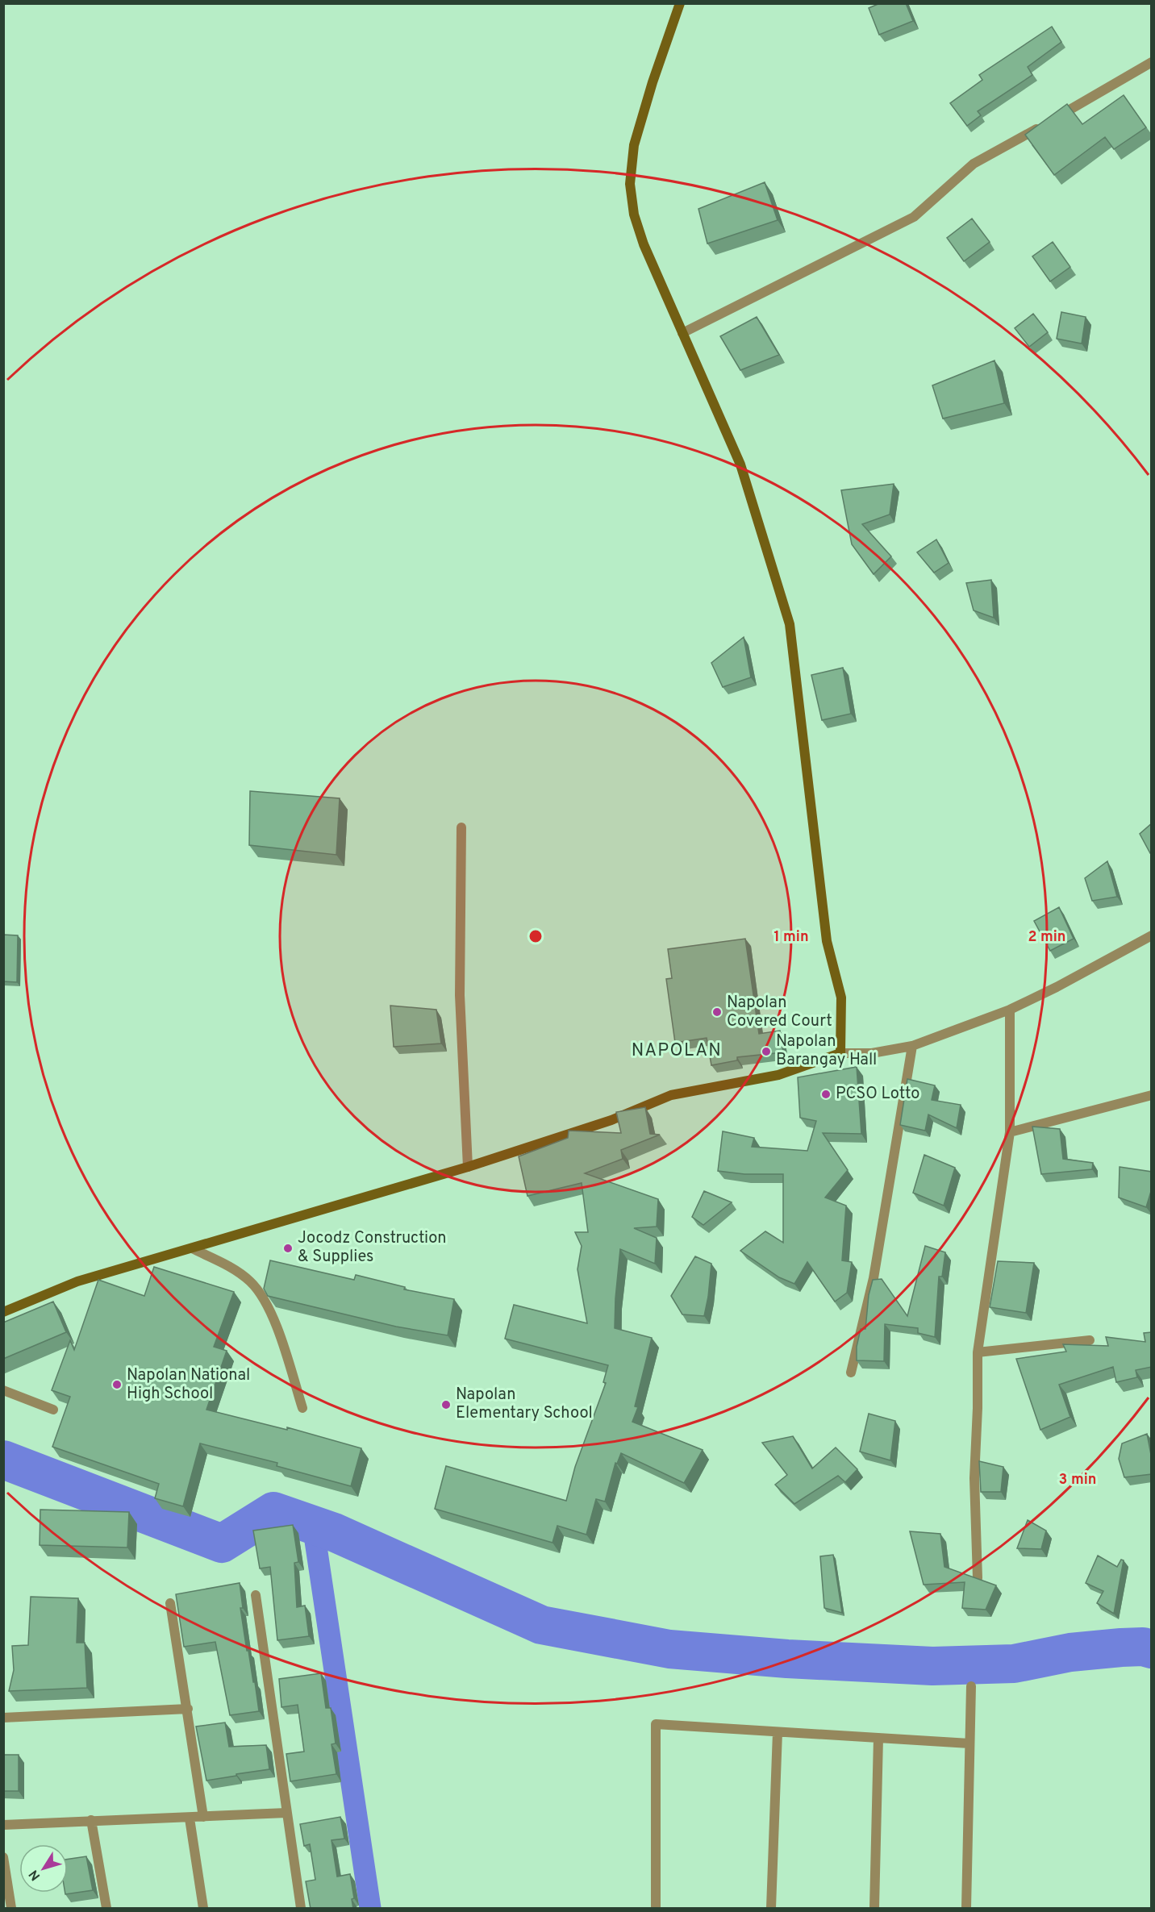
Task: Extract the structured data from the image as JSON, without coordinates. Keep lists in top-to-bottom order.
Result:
{
  "districts": ["NAPOLAN"],
  "places": [
    "Napolan Covered Court",
    "Napolan Barangay Hall",
    "PCSO Lotto",
    "Jocodz Construction & Supplies",
    "Napolan National High School",
    "Napolan Elementary School"
  ],
  "north": "bottom left",
  "rings": ["1 min", "2 min", "3 min"]
}
